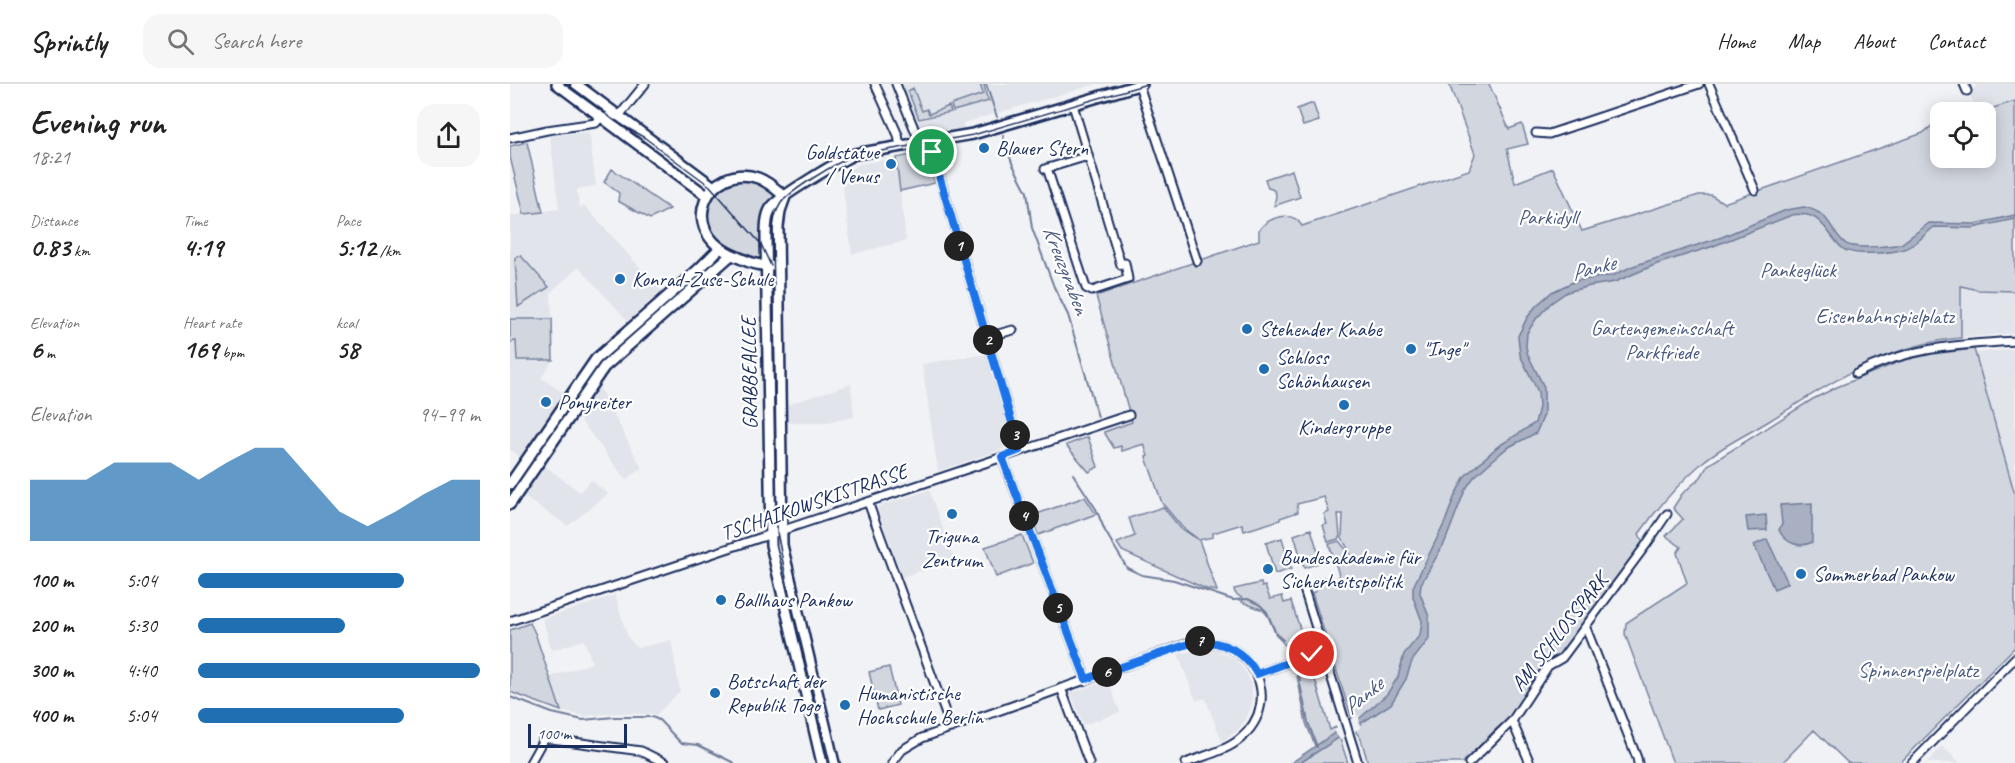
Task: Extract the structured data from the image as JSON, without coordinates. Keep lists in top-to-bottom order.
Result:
{
  "streets": {
    "main road": ["GRABBEALLEE"],
    "street": ["TSCHAIKOWSKISTRASSE", "AM SCHLOSSPARK"]
  },
  "crossings": [
    ["GRABBEALLEE", "TSCHAIKOWSKISTRASSE"]
  ],
  "water": ["Panke", "Kreuzgraben"],
  "parks": [
    "Parkidyll",
    "Pankeglück",
    "Eisenbahnspielplatz",
    "Gartengemeinschaft Parkfriede",
    "Spinnenspielplatz"
  ],
  "places": [
    "Blauer Stern",
    "Goldstatue / Venus",
    "Konrad-Zuse-Schule",
    "Stehender Knabe",
    "\"Inge\"",
    "Schloss Schönhausen",
    "Ponyreiter",
    "Kindergruppe",
    "Triguna Zentrum",
    "Bundesakademie für Sicherheitspolitik",
    "Sommerbad Pankow",
    "Ballhaus Pankow",
    "Botschaft der Republik Togo",
    "Humanistische Hochschule Berlin"
  ],
  "scale_bar": "100 m",
  "page": {
    "header": "Sprintly",
    "search": "Search here",
    "nav": [
      "Home",
      "Map",
      "About",
      "Contact"
    ],
    "heading": ["Evening run", "18:21"],
    "stats": [
      ["Distance", "0.83 km"],
      ["Time", "4:19"],
      ["Pace", "5:12 /km"],
      ["Elevation", "6 m"],
      ["Heart rate", "169 bpm"],
      ["kcal", "58"]
    ],
    "pins": [
      "1",
      "2",
      "3",
      "4",
      "5",
      "7",
      "6"
    ],
    "chart": ["Elevation", "94–99 m"],
    "list": [
      {
        "name": "100 m",
        "note": "5:04"
      },
      {
        "name": "200 m",
        "note": "5:30"
      },
      {
        "name": "300 m",
        "note": "4:40"
      },
      {
        "name": "400 m",
        "note": "5:04"
      }
    ],
    "scale": "100 m"
  }
}
